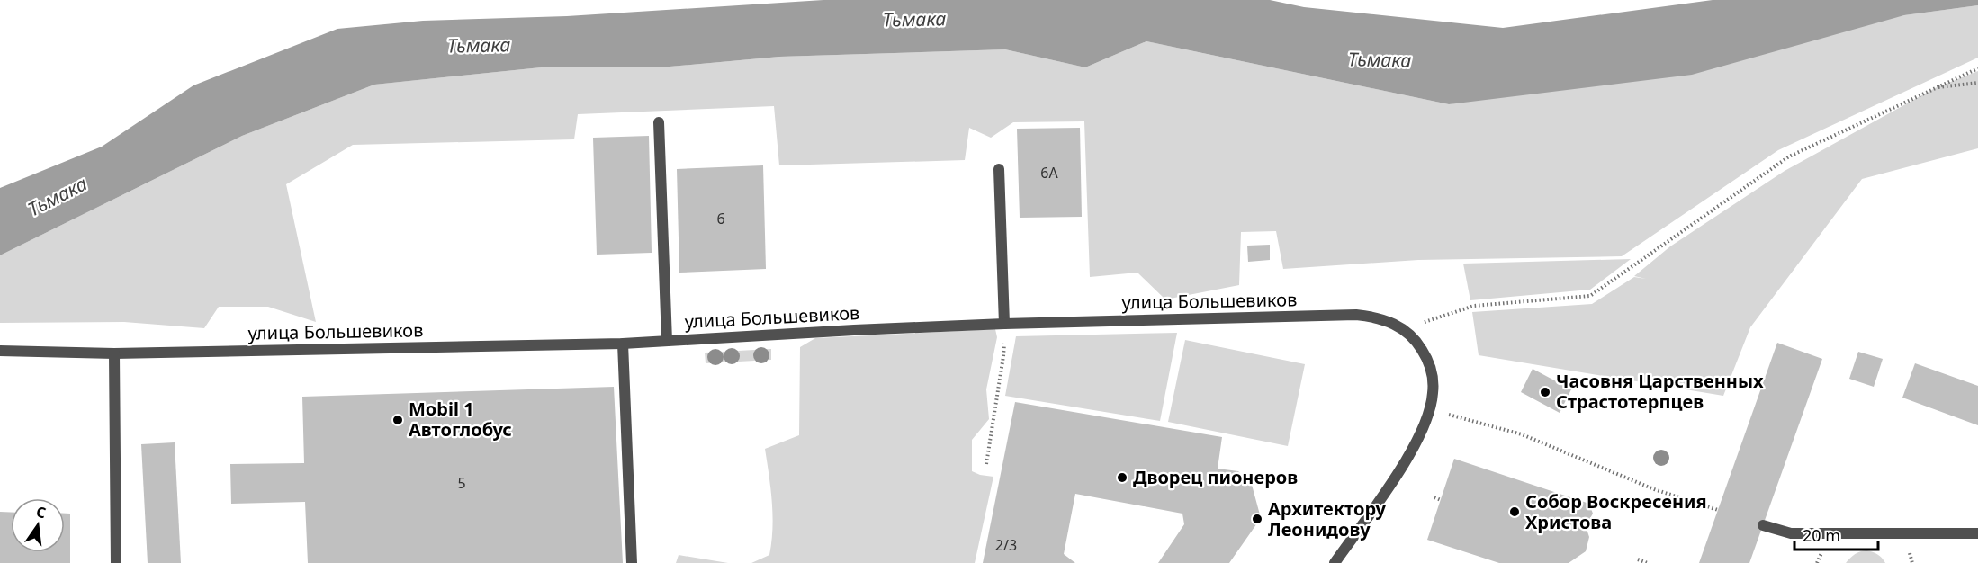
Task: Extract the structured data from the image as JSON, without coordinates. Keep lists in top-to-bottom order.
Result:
{
  "streets": {
    "street": ["улица Большевиков"]
  },
  "water": ["Тьмака"],
  "places": [
    "Часовня Царственных Страстотерпцев",
    "Mobil 1 Автоглобус",
    "Дворец пионеров",
    "Собор Воскресения Христова",
    "Архитектору Леонидову"
  ],
  "house_numbers": [
    "6А",
    "6",
    "5",
    "2/3"
  ],
  "scale_bar": "20 m",
  "north": "top"
}
